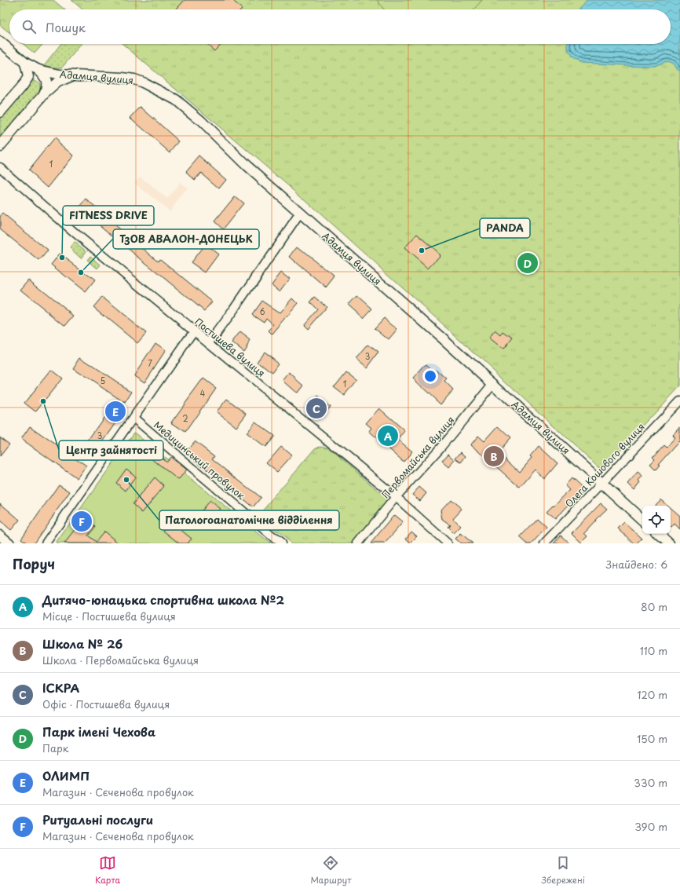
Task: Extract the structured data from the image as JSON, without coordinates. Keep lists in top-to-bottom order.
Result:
{
  "streets": {
    "street": [
      "Адамця вулиця",
      "Постишева вулиця",
      "Первомайська вулиця",
      "Медицинський провулок",
      "Олега Кошового вулиця"
    ]
  },
  "crossings": [
    ["Адамця вулиця", "Первомайська вулиця"],
    ["Адамця вулиця", "Олега Кошового вулиця"],
    ["Постишева вулиця", "Первомайська вулиця"]
  ],
  "places": [
    "PANDA",
    "FITNESS DRIVE",
    "ТзОВ АВАЛОН-ДОНЕЦЬК",
    "Центр зайнятості",
    "Патологоанатомічне відділення"
  ],
  "house_numbers": [
    "1",
    "6",
    "3",
    "7",
    "5",
    "1",
    "4",
    "2",
    "3"
  ],
  "page": {
    "search": "Пошук",
    "pins": [
      "D",
      "C",
      "E",
      "A",
      "B",
      "F"
    ],
    "heading": ["Поруч", "Знайдено: 6"],
    "list": [
      {
        "mark": "A",
        "name": "Дитячо-юнацька спортивна школа №2",
        "note": "Місце · Постишева вулиця",
        "value": "80 m"
      },
      {
        "mark": "B",
        "name": "Школа № 26",
        "note": "Школа · Первомайська вулиця",
        "value": "110 m"
      },
      {
        "mark": "C",
        "name": "ІСКРА",
        "note": "Офіс · Постишева вулиця",
        "value": "120 m"
      },
      {
        "mark": "D",
        "name": "Парк імені Чехова",
        "note": "Парк",
        "value": "150 m"
      },
      {
        "mark": "E",
        "name": "ОЛИМП",
        "note": "Магазин · Сєченова провулок",
        "value": "330 m"
      },
      {
        "mark": "F",
        "name": "Ритуальні послуги",
        "note": "Магазин · Сєченова провулок",
        "value": "390 m"
      }
    ],
    "nav": ["Карта", "Маршрут", "Збережені"]
  }
}
